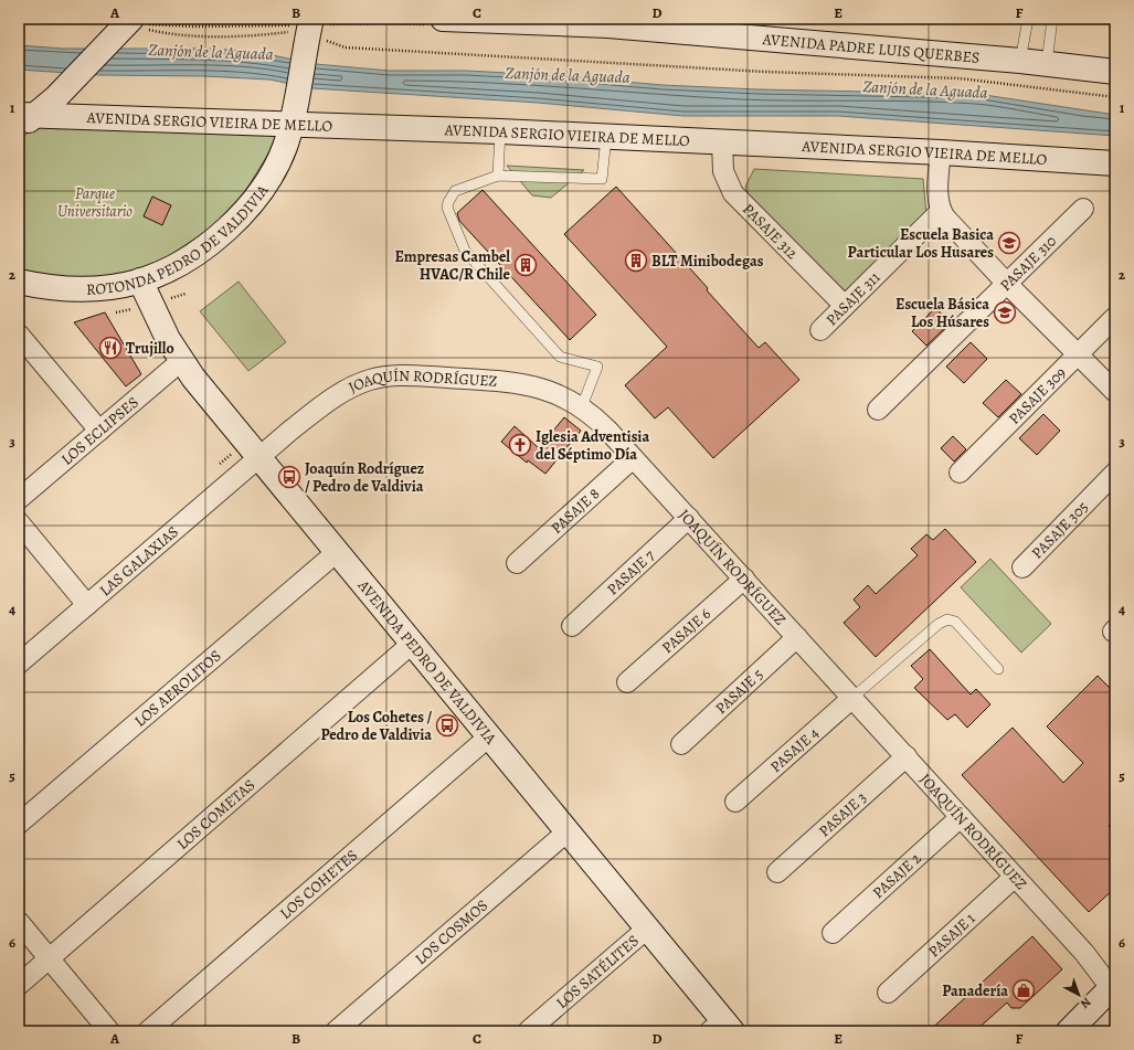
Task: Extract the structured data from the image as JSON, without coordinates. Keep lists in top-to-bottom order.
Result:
{
  "streets": {
    "main road": [
      "AVENIDA PADRE LUIS QUERBES",
      "AVENIDA SERGIO VIEIRA DE MELLO",
      "ROTONDA PEDRO DE VALDIVIA",
      "AVENIDA PEDRO DE VALDIVIA"
    ],
    "street": [
      "PASAJE 312",
      "PASAJE 310",
      "PASAJE 311",
      "JOAQUÍN RODRÍGUEZ",
      "PASAJE 309",
      "LOS ECLIPSES",
      "PASAJE 8",
      "PASAJE 305",
      "LAS GALAXIAS",
      "PASAJE 7",
      "PASAJE 6",
      "LOS AEROLITOS",
      "PASAJE 5",
      "PASAJE 4",
      "LOS COMETAS",
      "PASAJE 3",
      "PASAJE 2",
      "LOS COHETES",
      "LOS COSMOS",
      "PASAJE 1",
      "LOS SATÉLITES"
    ]
  },
  "crossings": [
    ["AVENIDA SERGIO VIEIRA DE MELLO", "PASAJE 312"],
    ["AVENIDA SERGIO VIEIRA DE MELLO", "ROTONDA PEDRO DE VALDIVIA"],
    ["PASAJE 312", "PASAJE 311"],
    ["ROTONDA PEDRO DE VALDIVIA", "AVENIDA PEDRO DE VALDIVIA"],
    ["JOAQUÍN RODRÍGUEZ", "PASAJE 8"],
    ["JOAQUÍN RODRÍGUEZ", "LAS GALAXIAS"],
    ["JOAQUÍN RODRÍGUEZ", "PASAJE 7"],
    ["JOAQUÍN RODRÍGUEZ", "PASAJE 6"],
    ["JOAQUÍN RODRÍGUEZ", "AVENIDA PEDRO DE VALDIVIA"],
    ["JOAQUÍN RODRÍGUEZ", "PASAJE 5"],
    ["JOAQUÍN RODRÍGUEZ", "PASAJE 4"],
    ["JOAQUÍN RODRÍGUEZ", "PASAJE 3"],
    ["JOAQUÍN RODRÍGUEZ", "PASAJE 2"],
    ["JOAQUÍN RODRÍGUEZ", "PASAJE 1"],
    ["LOS ECLIPSES", "AVENIDA PEDRO DE VALDIVIA"],
    ["LAS GALAXIAS", "AVENIDA PEDRO DE VALDIVIA"],
    ["AVENIDA PEDRO DE VALDIVIA", "LOS AEROLITOS"],
    ["AVENIDA PEDRO DE VALDIVIA", "LOS COMETAS"],
    ["AVENIDA PEDRO DE VALDIVIA", "LOS COHETES"],
    ["AVENIDA PEDRO DE VALDIVIA", "LOS COSMOS"],
    ["AVENIDA PEDRO DE VALDIVIA", "LOS SATÉLITES"]
  ],
  "water": ["Zanjón de la Aguada"],
  "parks": ["Parque Universitario"],
  "places": {
    "school or university": ["Escuela Basica Particular Los Husares", "Escuela Básica Los Húsares"],
    "building": ["BLT Minibodegas", "Empresas Cambel HVAC/R Chile"],
    "restaurant": ["Trujillo"],
    "church": ["Iglesia Adventisia del Séptimo Día"],
    "bus stop": ["Joaquín Rodríguez / Pedro de Valdivia", "Los Cohetes / Pedro de Valdivia"],
    "shop": ["Panadería"]
  },
  "north": "bottom right",
  "grid": {
    "columns": [
      "A",
      "B",
      "C",
      "D",
      "E",
      "F"
    ],
    "rows": [
      "1",
      "2",
      "3",
      "4",
      "5",
      "6"
    ]
  }
}
